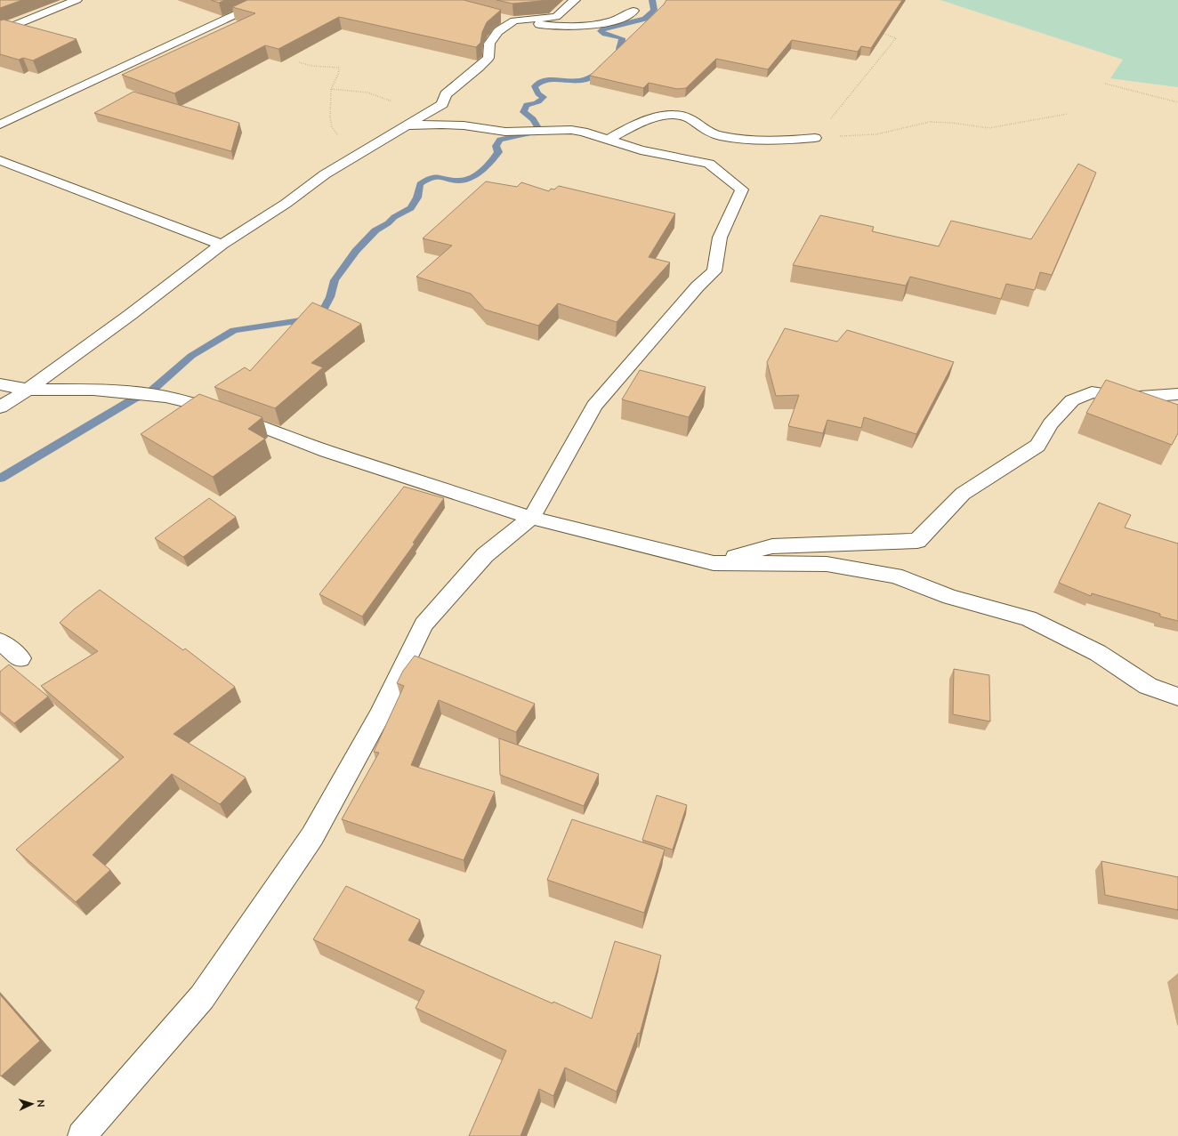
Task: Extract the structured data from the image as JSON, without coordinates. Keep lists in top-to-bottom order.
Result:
{
  "north": "right"
}
